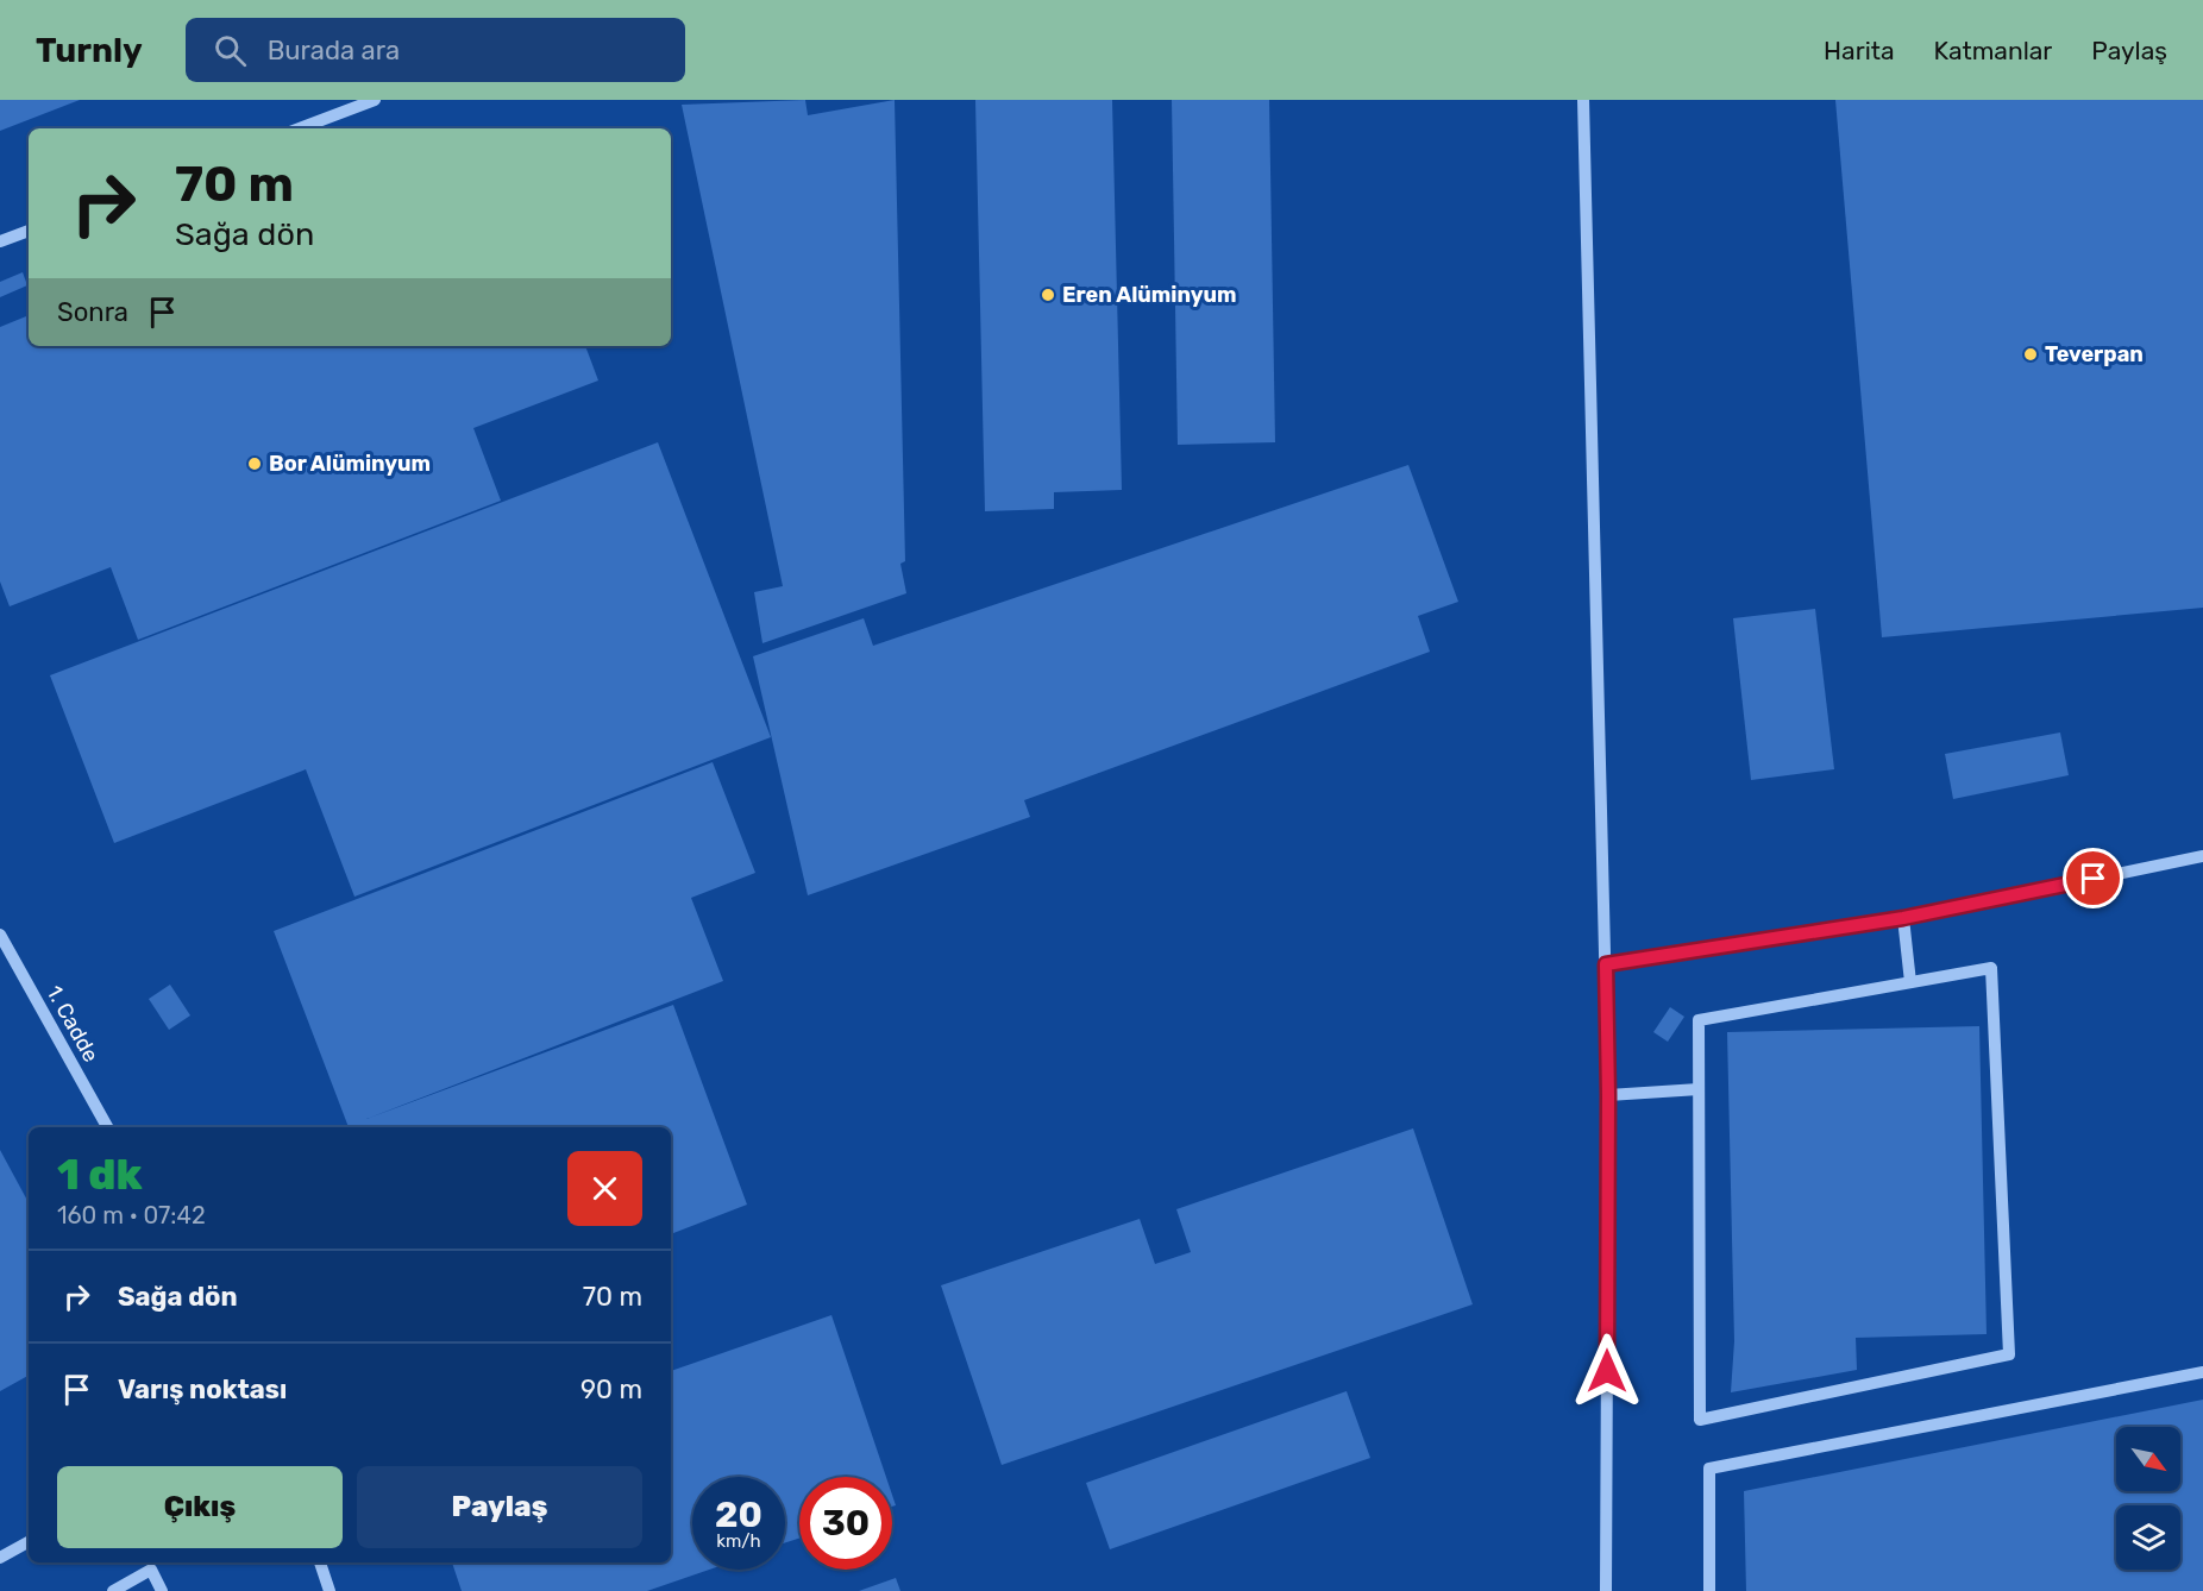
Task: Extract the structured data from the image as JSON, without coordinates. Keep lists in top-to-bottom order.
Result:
{
  "streets": {
    "street": ["1. Cadde"]
  },
  "places": ["Eren Alüminyum", "Teverpan", "Bor Alüminyum"],
  "north": "bottom right",
  "page": {
    "header": "Turnly",
    "search": "Burada ara",
    "nav": ["Harita", "Katmanlar", "Paylaş"],
    "turn": ["70 m", "Sağa dön"],
    "then": "Sonra",
    "heading": ["1 dk", "160 m · 07:42"],
    "list": [
      {
        "name": "Sağa dön",
        "value": "70 m"
      },
      {
        "name": "Varış noktası",
        "value": "90 m"
      }
    ],
    "buttons": ["Çıkış", "Paylaş"],
    "speed": "20 km/h",
    "limit": "30"
  }
}
